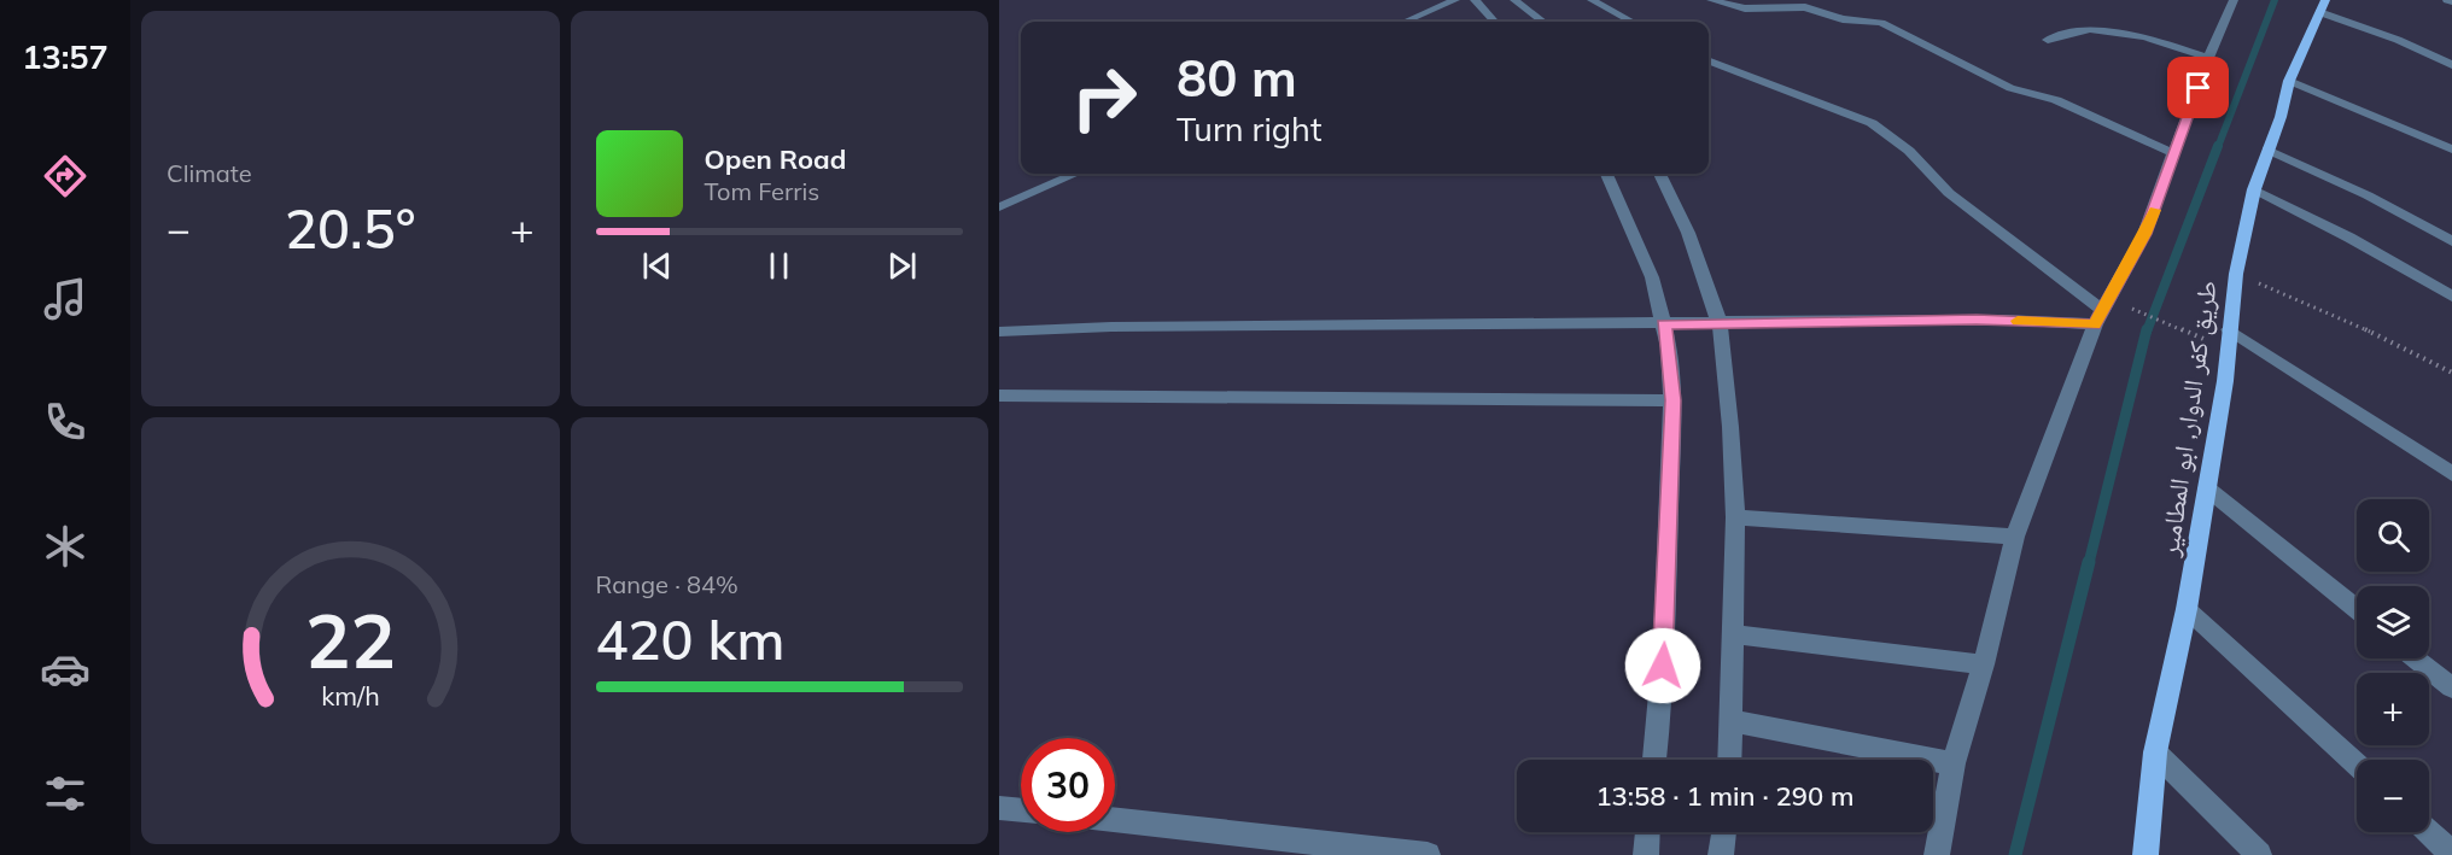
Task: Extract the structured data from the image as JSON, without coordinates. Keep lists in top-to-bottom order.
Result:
{
  "streets": {
    "main road": ["طريق كفر الدوار, ابو المطامير"]
  },
  "page": {
    "tabs": "13:57",
    "tile": [
      "Climate",
      ["Range · 84%", "420 km"]
    ],
    "turn": ["80 m", "Turn right"],
    "song": ["Open Road", "Tom Ferris"],
    "heat": ["−", "20.5°", "+"],
    "map_buttons": ["+", "−"],
    "limit": "30",
    "trip": "13:58 · 1 min · 290 m",
    "gauge": ["22", "km/h"]
  }
}
